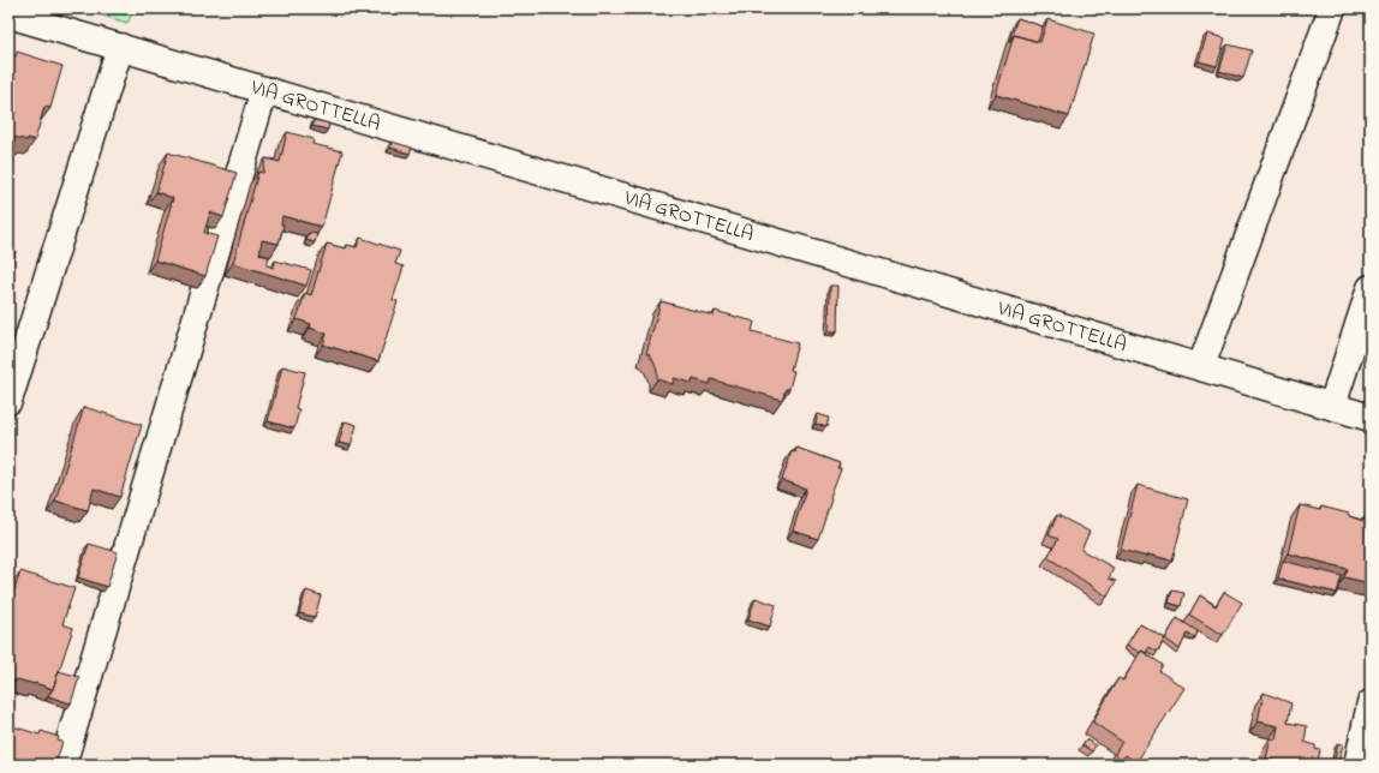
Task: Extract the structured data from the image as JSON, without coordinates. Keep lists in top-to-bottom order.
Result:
{
  "streets": {
    "street": ["VIA GROTTELLA"]
  }
}
